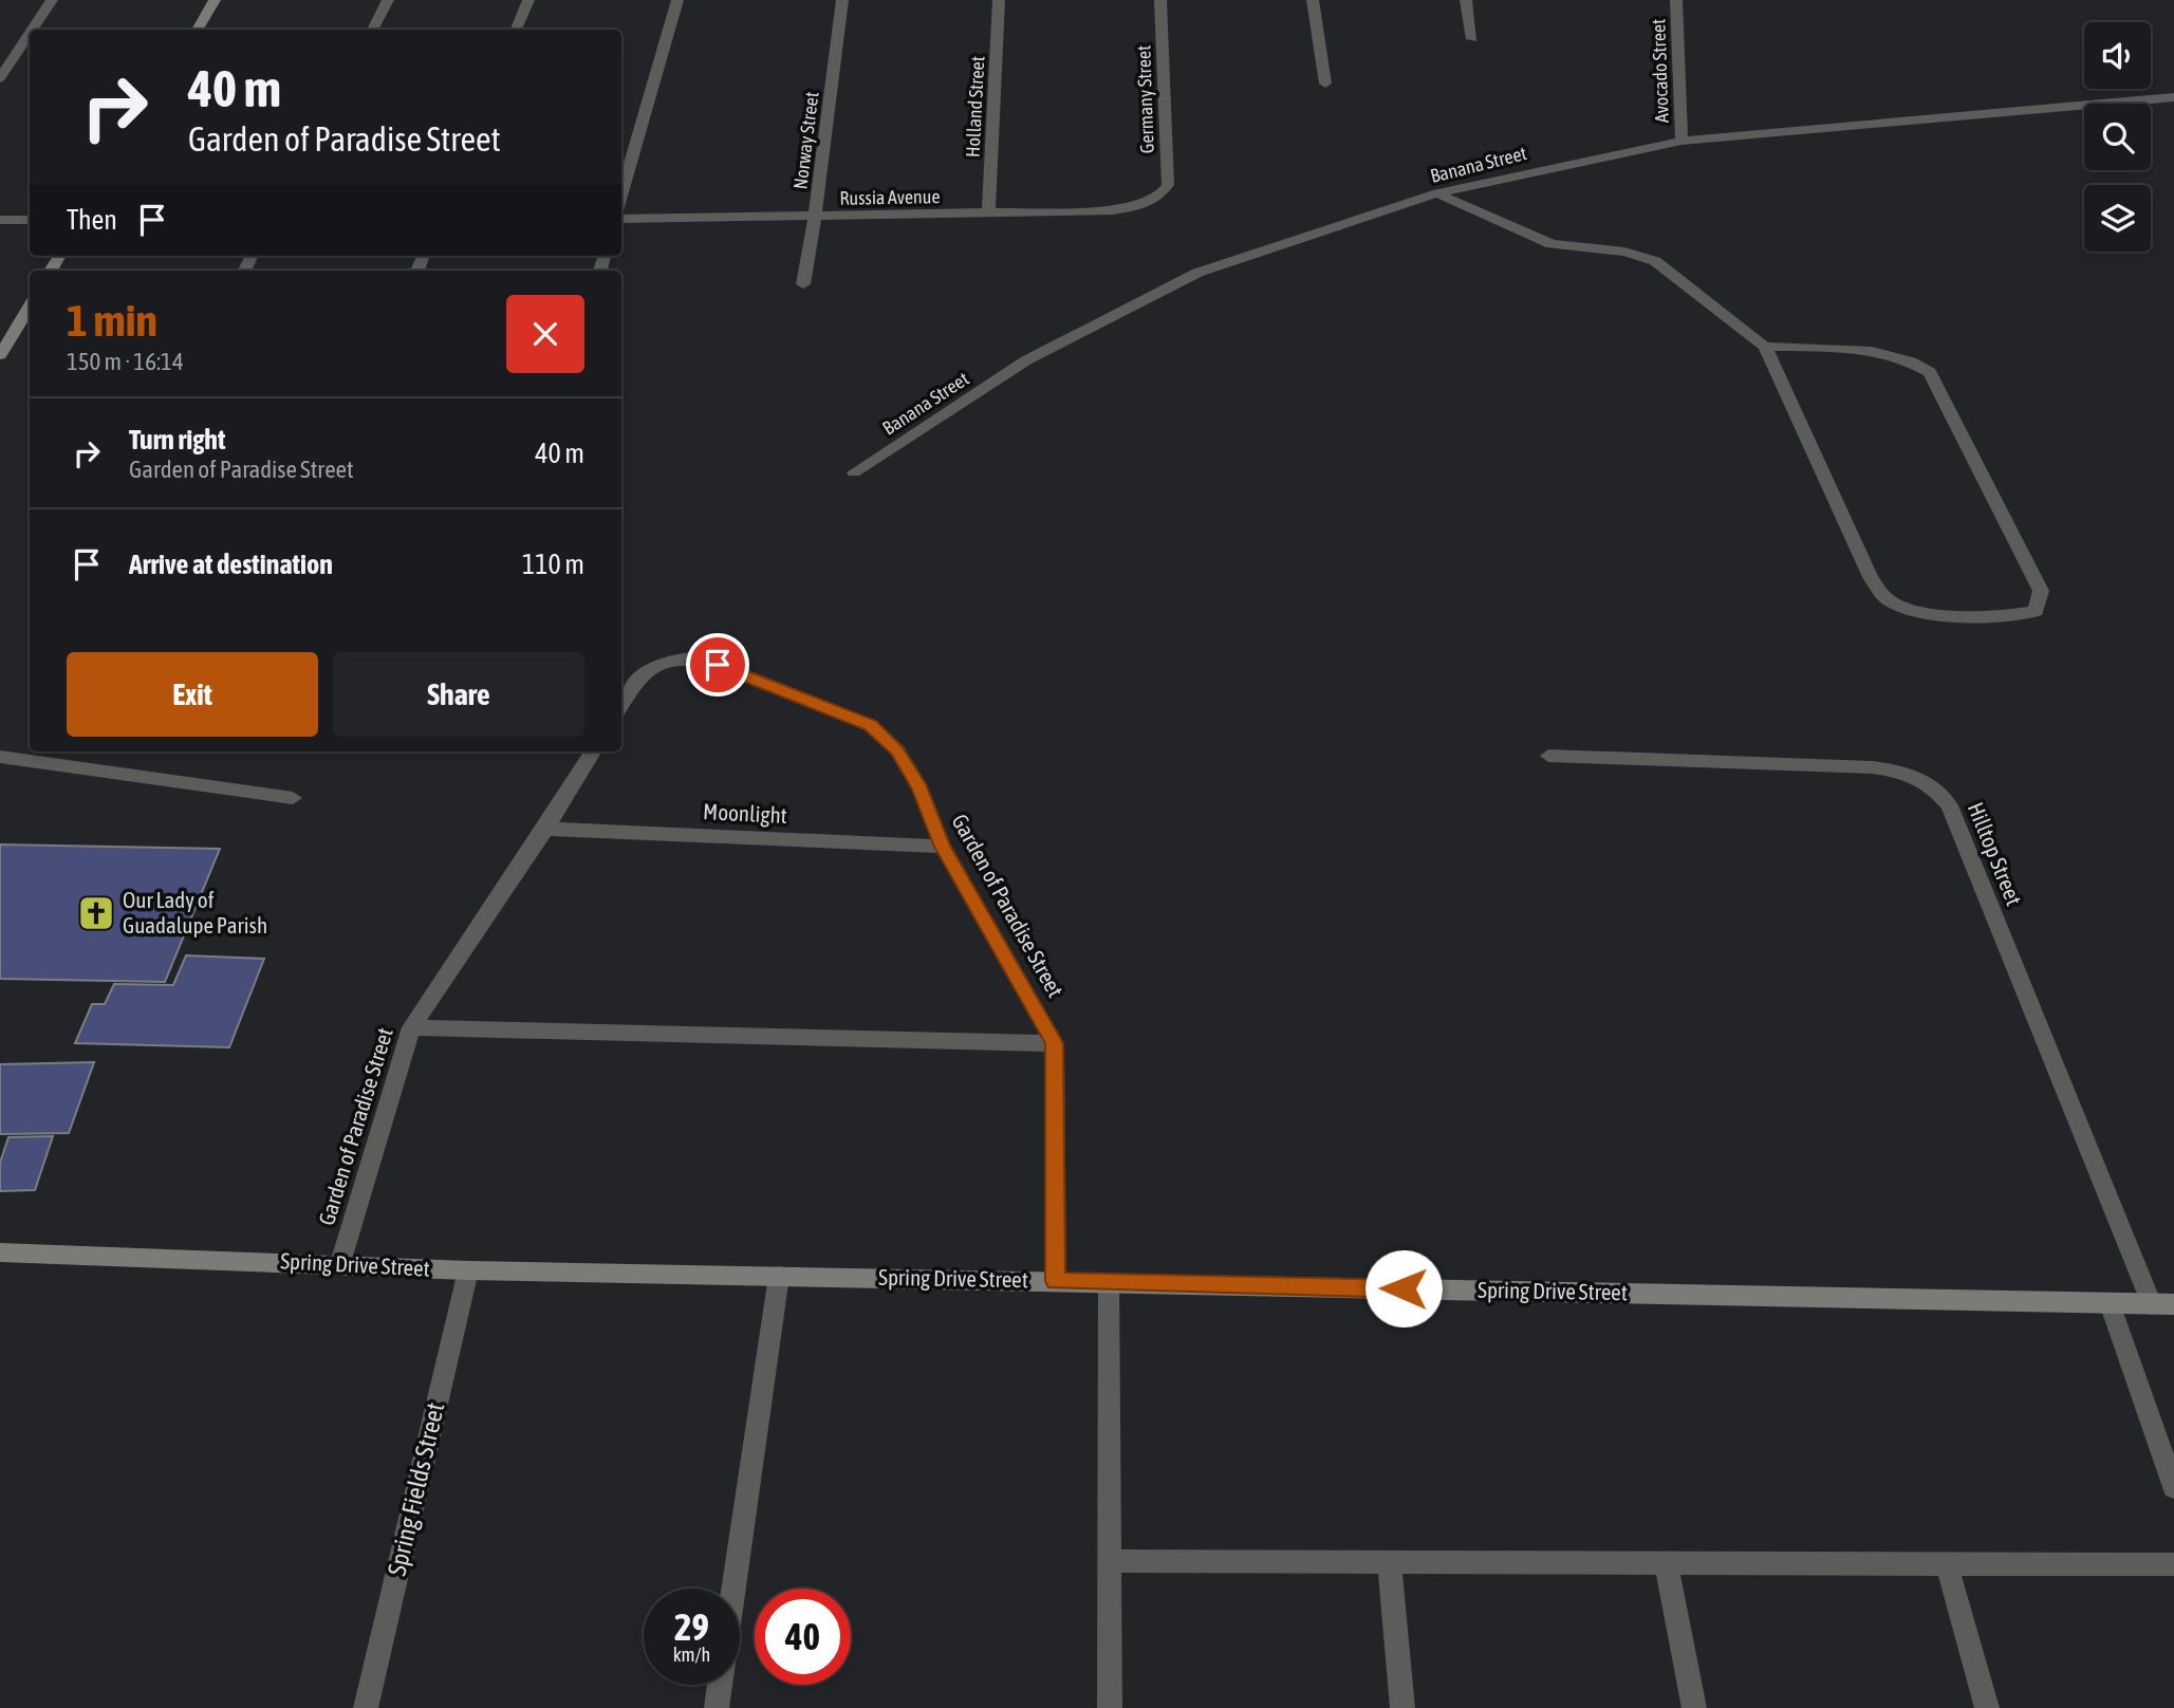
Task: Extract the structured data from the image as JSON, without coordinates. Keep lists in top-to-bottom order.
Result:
{
  "streets": {
    "street": [
      "Avocado Street",
      "Germany Street",
      "Holland Street",
      "Norway Street",
      "Banana Street",
      "Russia Avenue",
      "Moonlight",
      "Hilltop Street",
      "Garden of Paradise Street",
      "Spring Drive Street",
      "Spring Fields Street"
    ]
  },
  "crossings": [
    ["Avocado Street", "Banana Street"],
    ["Germany Street", "Russia Avenue"],
    ["Holland Street", "Russia Avenue"],
    ["Norway Street", "Russia Avenue"],
    ["Moonlight", "Garden of Paradise Street"],
    ["Hilltop Street", "Spring Drive Street"],
    ["Garden of Paradise Street", "Spring Drive Street"],
    ["Spring Drive Street", "Spring Fields Street"]
  ],
  "places": {
    "church": ["Our Lady of Guadalupe Parish"]
  },
  "page": {
    "turn": ["40 m", "Garden of Paradise Street"],
    "then": "Then",
    "heading": ["1 min", "150 m · 16:14"],
    "list": [
      {
        "name": "Turn right",
        "note": "Garden of Paradise Street",
        "value": "40 m"
      },
      {
        "name": "Arrive at destination",
        "value": "110 m"
      }
    ],
    "buttons": ["Exit", "Share"],
    "speed": "29 km/h",
    "limit": "40"
  }
}
